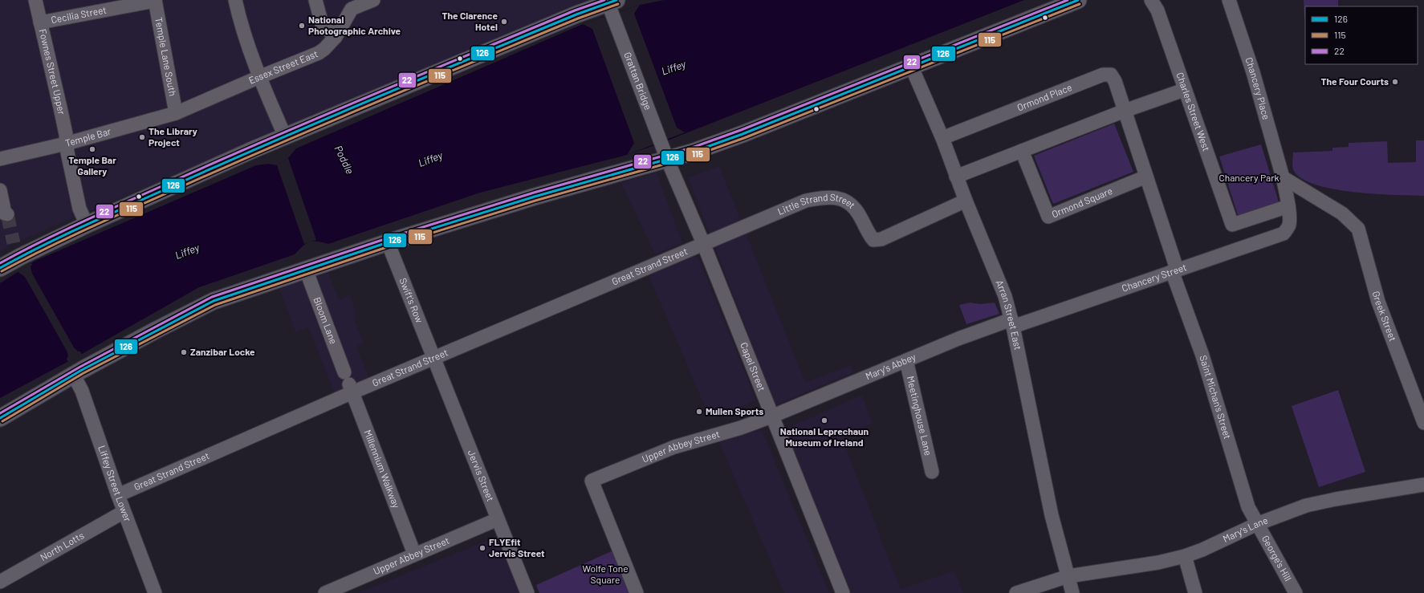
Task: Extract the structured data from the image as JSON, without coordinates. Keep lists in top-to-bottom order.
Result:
{
  "streets": {
    "street": [
      "Cecilia Street",
      "Temple Lane South",
      "Essex Street East",
      "Fownes Street Upper",
      "Grattan Bridge",
      "Chancery Place",
      "Ormond Place",
      "Charles Street West",
      "Temple Bar",
      "Ormond Square",
      "Little Strand Street",
      "Great Strand Street",
      "Chancery Street",
      "Swift's Row",
      "Arran Street East",
      "Greek Street",
      "Bloom Lane",
      "Capel Street",
      "Mary's Abbey",
      "Saint Michan's Street",
      "Meetinghouse Lane",
      "Upper Abbey Street",
      "Millennium Walkway",
      "Jervis Street",
      "Liffey Street Lower",
      "Mary's Lane",
      "North Lotts",
      "George's Hill"
    ]
  },
  "crossings": [
    ["Cecilia Street", "Temple Lane South"],
    ["Cecilia Street", "Fownes Street Upper"],
    ["Temple Lane South", "Essex Street East"],
    ["Temple Lane South", "Temple Bar"],
    ["Essex Street East", "Temple Bar"],
    ["Fownes Street Upper", "Temple Bar"],
    ["Grattan Bridge", "Capel Street"],
    ["Chancery Place", "Charles Street West"],
    ["Chancery Place", "Chancery Street"],
    ["Chancery Place", "Greek Street"],
    ["Ormond Place", "Arran Street East"],
    ["Little Strand Street", "Great Strand Street"],
    ["Little Strand Street", "Arran Street East"],
    ["Little Strand Street", "Capel Street"],
    ["Great Strand Street", "Swift's Row"],
    ["Great Strand Street", "Bloom Lane"],
    ["Great Strand Street", "Capel Street"],
    ["Great Strand Street", "Millennium Walkway"],
    ["Great Strand Street", "Jervis Street"],
    ["Great Strand Street", "Liffey Street Lower"],
    ["Chancery Street", "Arran Street East"],
    ["Chancery Street", "Mary's Abbey"],
    ["Chancery Street", "Saint Michan's Street"],
    ["Swift's Row", "Jervis Street"],
    ["Arran Street East", "Mary's Abbey"],
    ["Arran Street East", "Mary's Lane"],
    ["Bloom Lane", "Millennium Walkway"],
    ["Capel Street", "Mary's Abbey"],
    ["Capel Street", "Upper Abbey Street"],
    ["Mary's Abbey", "Meetinghouse Lane"],
    ["Mary's Abbey", "Upper Abbey Street"],
    ["Saint Michan's Street", "Mary's Lane"],
    ["Saint Michan's Street", "George's Hill"],
    ["Upper Abbey Street", "Millennium Walkway"],
    ["Upper Abbey Street", "Jervis Street"],
    ["Liffey Street Lower", "North Lotts"],
    ["Mary's Lane", "George's Hill"]
  ],
  "water": ["Liffey", "Poddle"],
  "parks": ["Chancery Park", "Wolfe Tone Square"],
  "places": [
    "The Clarence Hotel",
    "National Photographic Archive",
    "The Four Courts",
    "The Library Project",
    "Temple Bar Gallery",
    "Zanzibar Locke",
    "Mullen Sports",
    "National Leprechaun Museum of Ireland",
    "FLYEfit Jervis Street"
  ],
  "lines": ["transit line 126", "transit line 22", "transit line 115"],
  "legend": ["126", "115", "22"]
}
